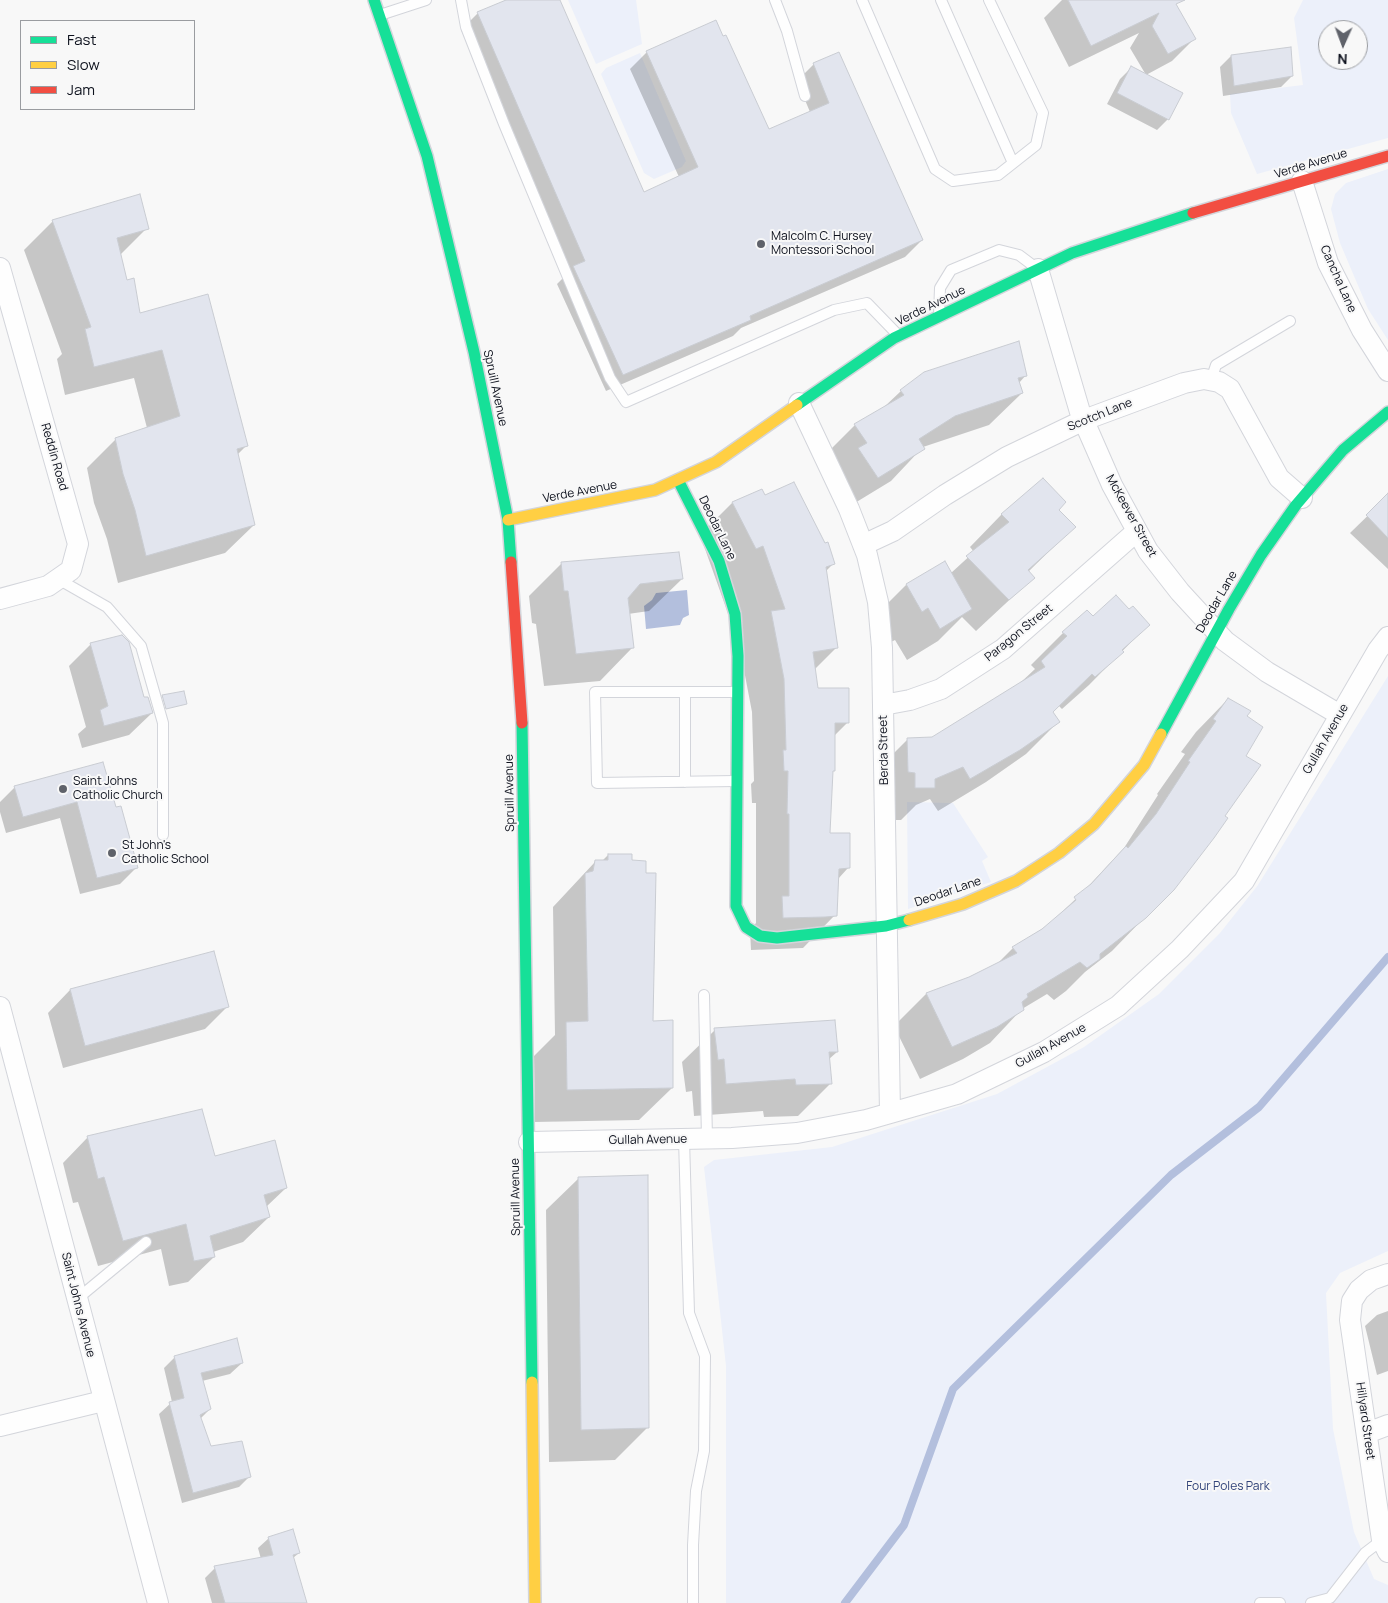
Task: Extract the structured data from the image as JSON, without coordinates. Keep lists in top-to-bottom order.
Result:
{
  "streets": {
    "street": [
      "Verde Avenue",
      "Cancha Lane",
      "Spruill Avenue",
      "Scotch Lane",
      "Reddin Road",
      "McKeever Street",
      "Deodar Lane",
      "Paragon Street",
      "Gullah Avenue",
      "Berda Street",
      "Saint Johns Avenue",
      "Hillyard Street"
    ]
  },
  "crossings": [
    ["Verde Avenue", "Cancha Lane"],
    ["Verde Avenue", "Spruill Avenue"],
    ["Verde Avenue", "McKeever Street"],
    ["Verde Avenue", "Deodar Lane"],
    ["Verde Avenue", "Berda Street"],
    ["Spruill Avenue", "Gullah Avenue"],
    ["Scotch Lane", "McKeever Street"],
    ["Scotch Lane", "Berda Street"],
    ["McKeever Street", "Deodar Lane"],
    ["McKeever Street", "Paragon Street"],
    ["McKeever Street", "Gullah Avenue"],
    ["Deodar Lane", "Berda Street"],
    ["Paragon Street", "Berda Street"],
    ["Gullah Avenue", "Berda Street"]
  ],
  "parks": ["Four Poles Park"],
  "places": ["Malcolm C. Hursey Montessori School", "Saint Johns Catholic Church", "St John's Catholic School"],
  "legend": ["Fast", "Slow", "Jam"],
  "north": "bottom"
}
